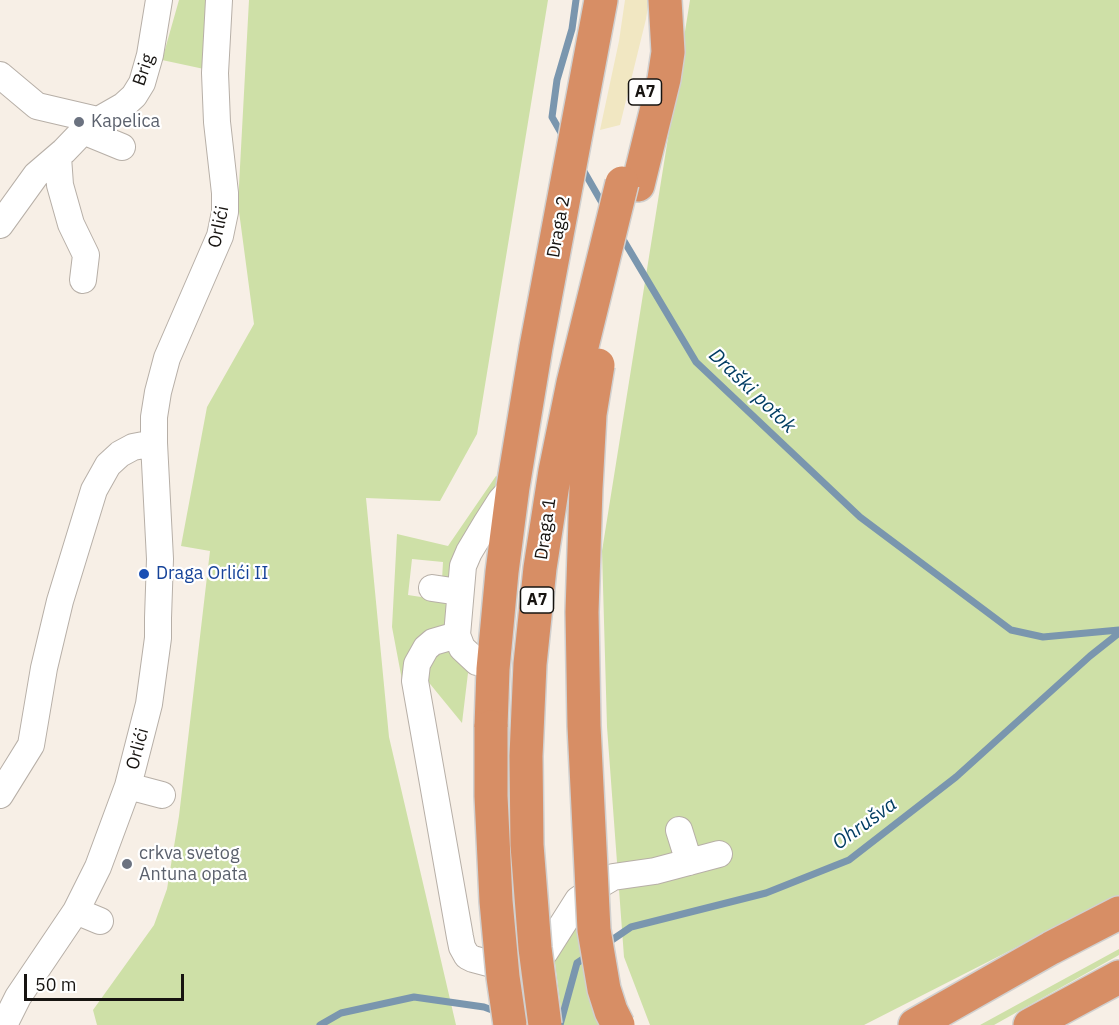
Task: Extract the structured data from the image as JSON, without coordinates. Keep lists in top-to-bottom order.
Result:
{
  "streets": {
    "highway": ["A7", "Draga 2", "Draga 1"],
    "street": ["Brig", "Orlići"]
  },
  "crossings": [
    ["A7", "Draga 2"],
    ["A7", "Draga 1"]
  ],
  "water": ["Draški potok", "Ohrušva"],
  "places": ["Kapelica", "Draga Orlići II", "crkva svetog Antuna opata"],
  "scale_bar": "50 m"
}
